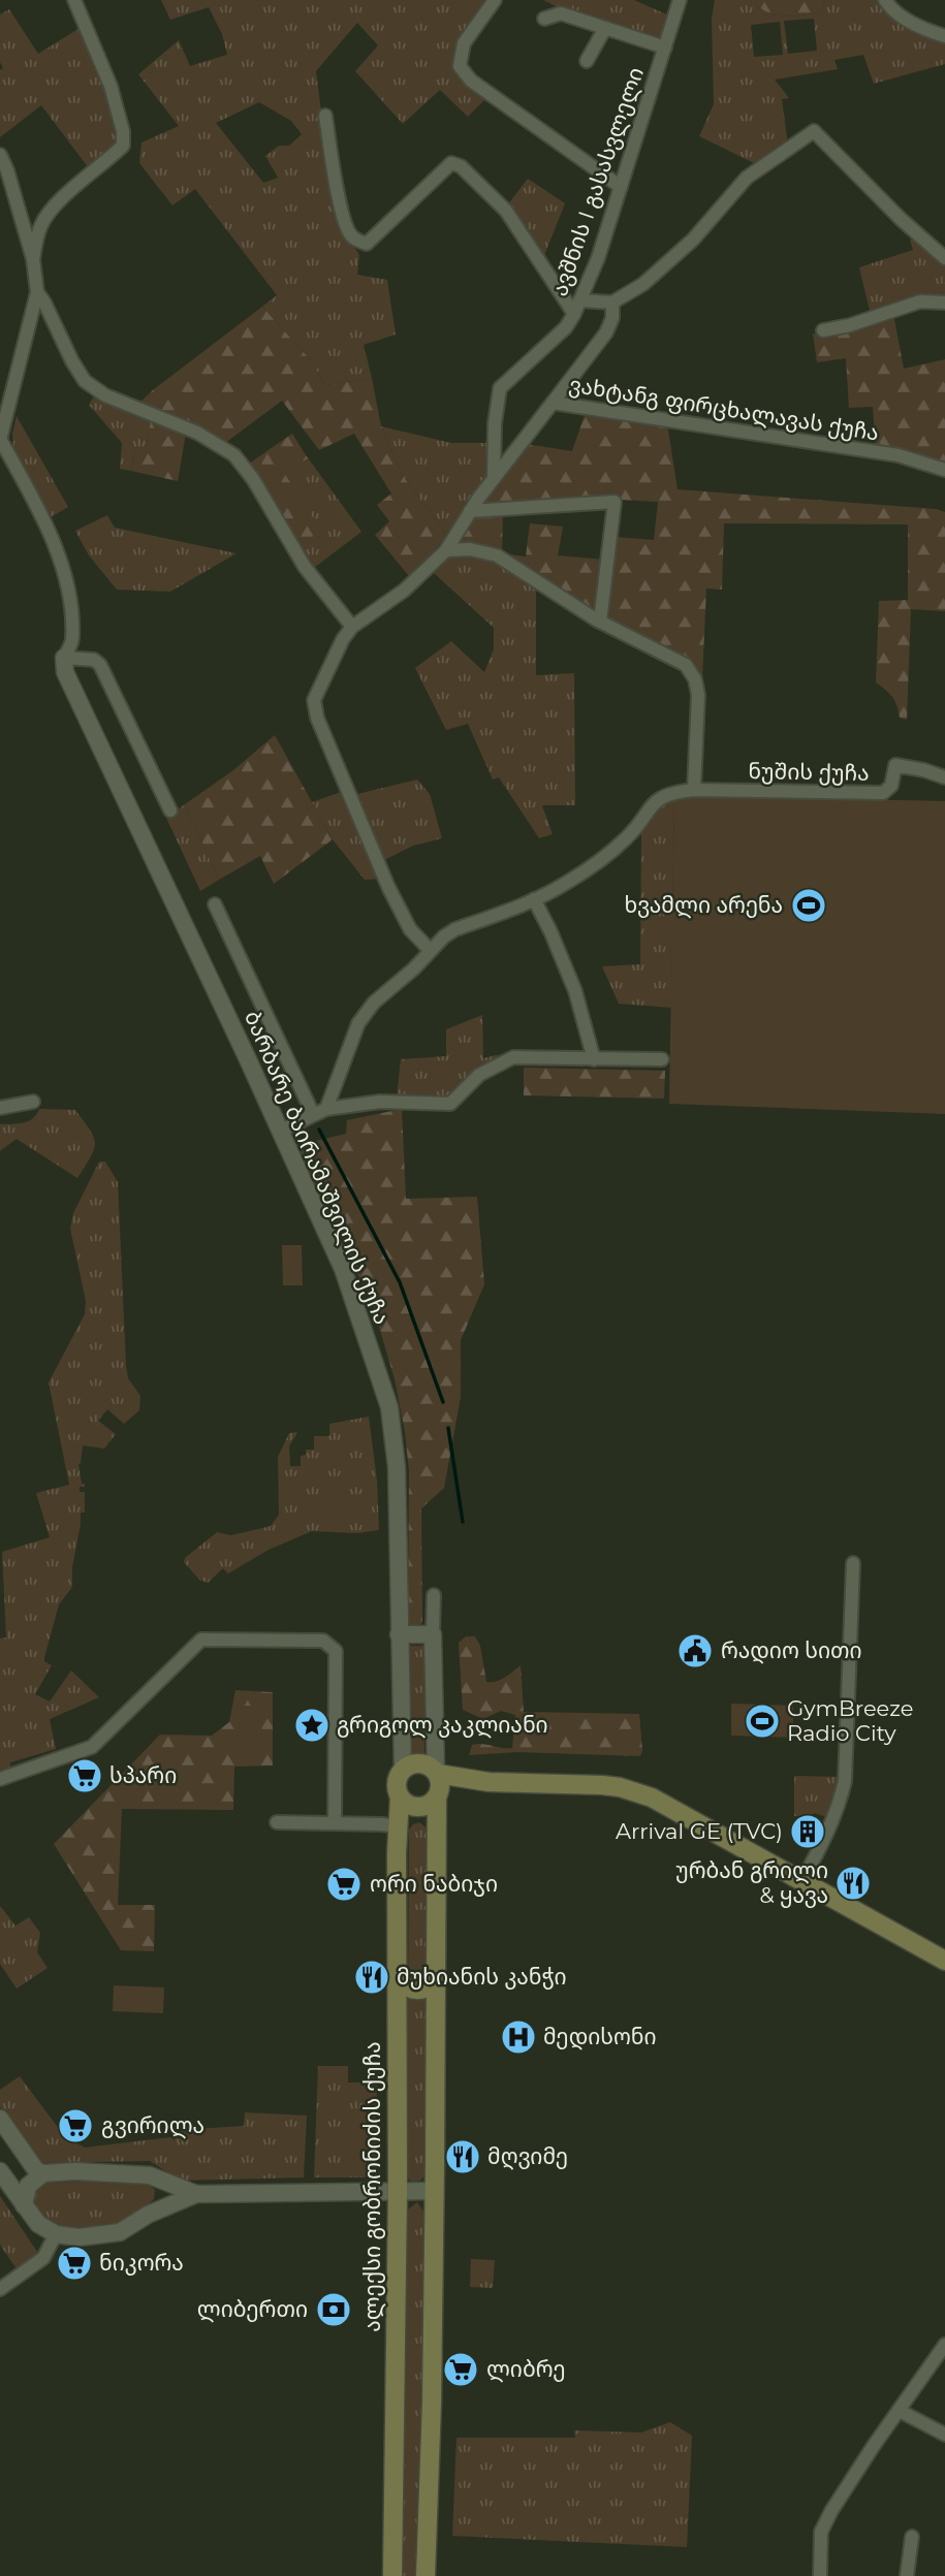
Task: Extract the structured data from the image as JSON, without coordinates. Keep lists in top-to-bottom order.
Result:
{
  "streets": {
    "main road": ["ალექსი გობრონიძის ქუჩა"],
    "street": [
      "ავშნის I გასასვლელი",
      "ვახტანგ ფირცხალავას ქუჩა",
      "ნუშის ქუჩა",
      "ბარბარე ბაირამაშვილის ქუჩა"
    ]
  },
  "crossings": [
    ["ავშნის I გასასვლელი", "ვახტანგ ფირცხალავას ქუჩა"],
    ["ბარბარე ბაირამაშვილის ქუჩა", "ალექსი გობრონიძის ქუჩა"]
  ],
  "places": {
    "sports": ["ხვამლი არენა", "GymBreeze Radio City"],
    "public building": ["რადიო სითი"],
    "place": ["გრიგოლ კაკლიანი"],
    "supermarket": [
      "სპარი",
      "ორი ნაბიჯი",
      "გვირილა",
      "ნიკორა",
      "ლიბრე"
    ],
    "building": ["Arrival GE (TVC)"],
    "restaurant": ["ურბან გრილი & ყავა", "მუხიანის კანჭი", "მღვიმე"],
    "hospital": ["მედისონი"],
    "bank": ["ლიბერთი"]
  }
}
